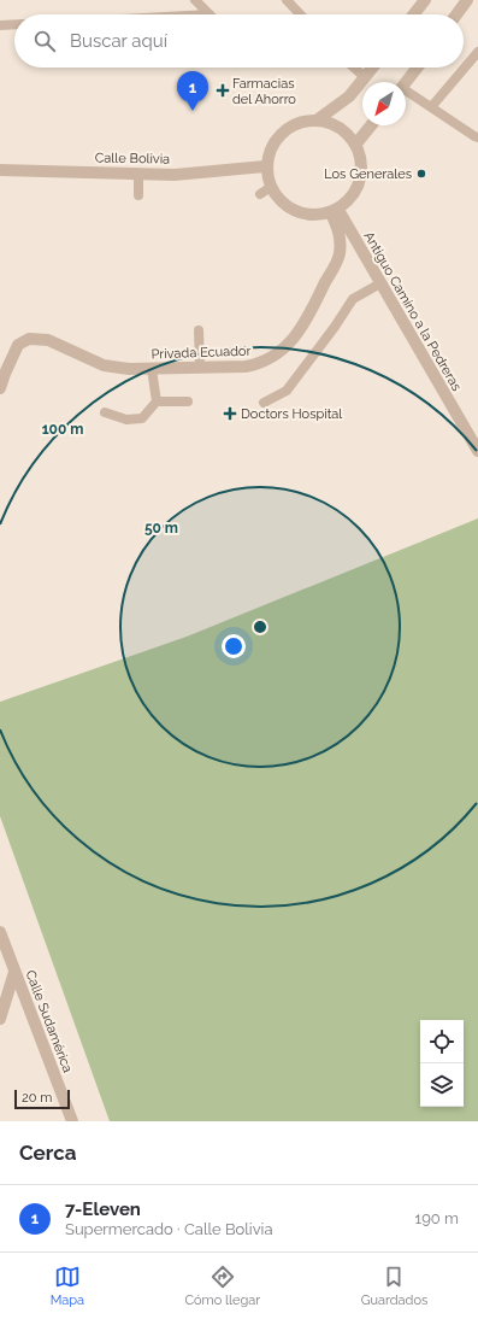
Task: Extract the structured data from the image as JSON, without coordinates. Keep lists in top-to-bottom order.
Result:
{
  "streets": {
    "street": [
      "Calle Bolivia",
      "Antiguo Camino a la Pedreras",
      "Privada Ecuador",
      "Calle Sudamérica"
    ]
  },
  "crossings": [
    ["Calle Bolivia", "Antiguo Camino a la Pedreras"],
    ["Calle Bolivia", "Privada Ecuador"],
    ["Antiguo Camino a la Pedreras", "Privada Ecuador"]
  ],
  "places": {
    "health": ["Farmacias del Ahorro", "Doctors Hospital"],
    "other": ["Los Generales"]
  },
  "scale_bar": "20 m",
  "north": "bottom left",
  "page": {
    "search": "Buscar aquí",
    "pins": "1",
    "scale": "20 m",
    "heading": "Cerca",
    "list": [
      {
        "mark": "1",
        "name": "7-Eleven",
        "note": "Supermercado · Calle Bolivia",
        "value": "190 m"
      }
    ],
    "nav": ["Mapa", "Cómo llegar", "Guardados"]
  },
  "rings": ["100 m", "50 m"]
}
